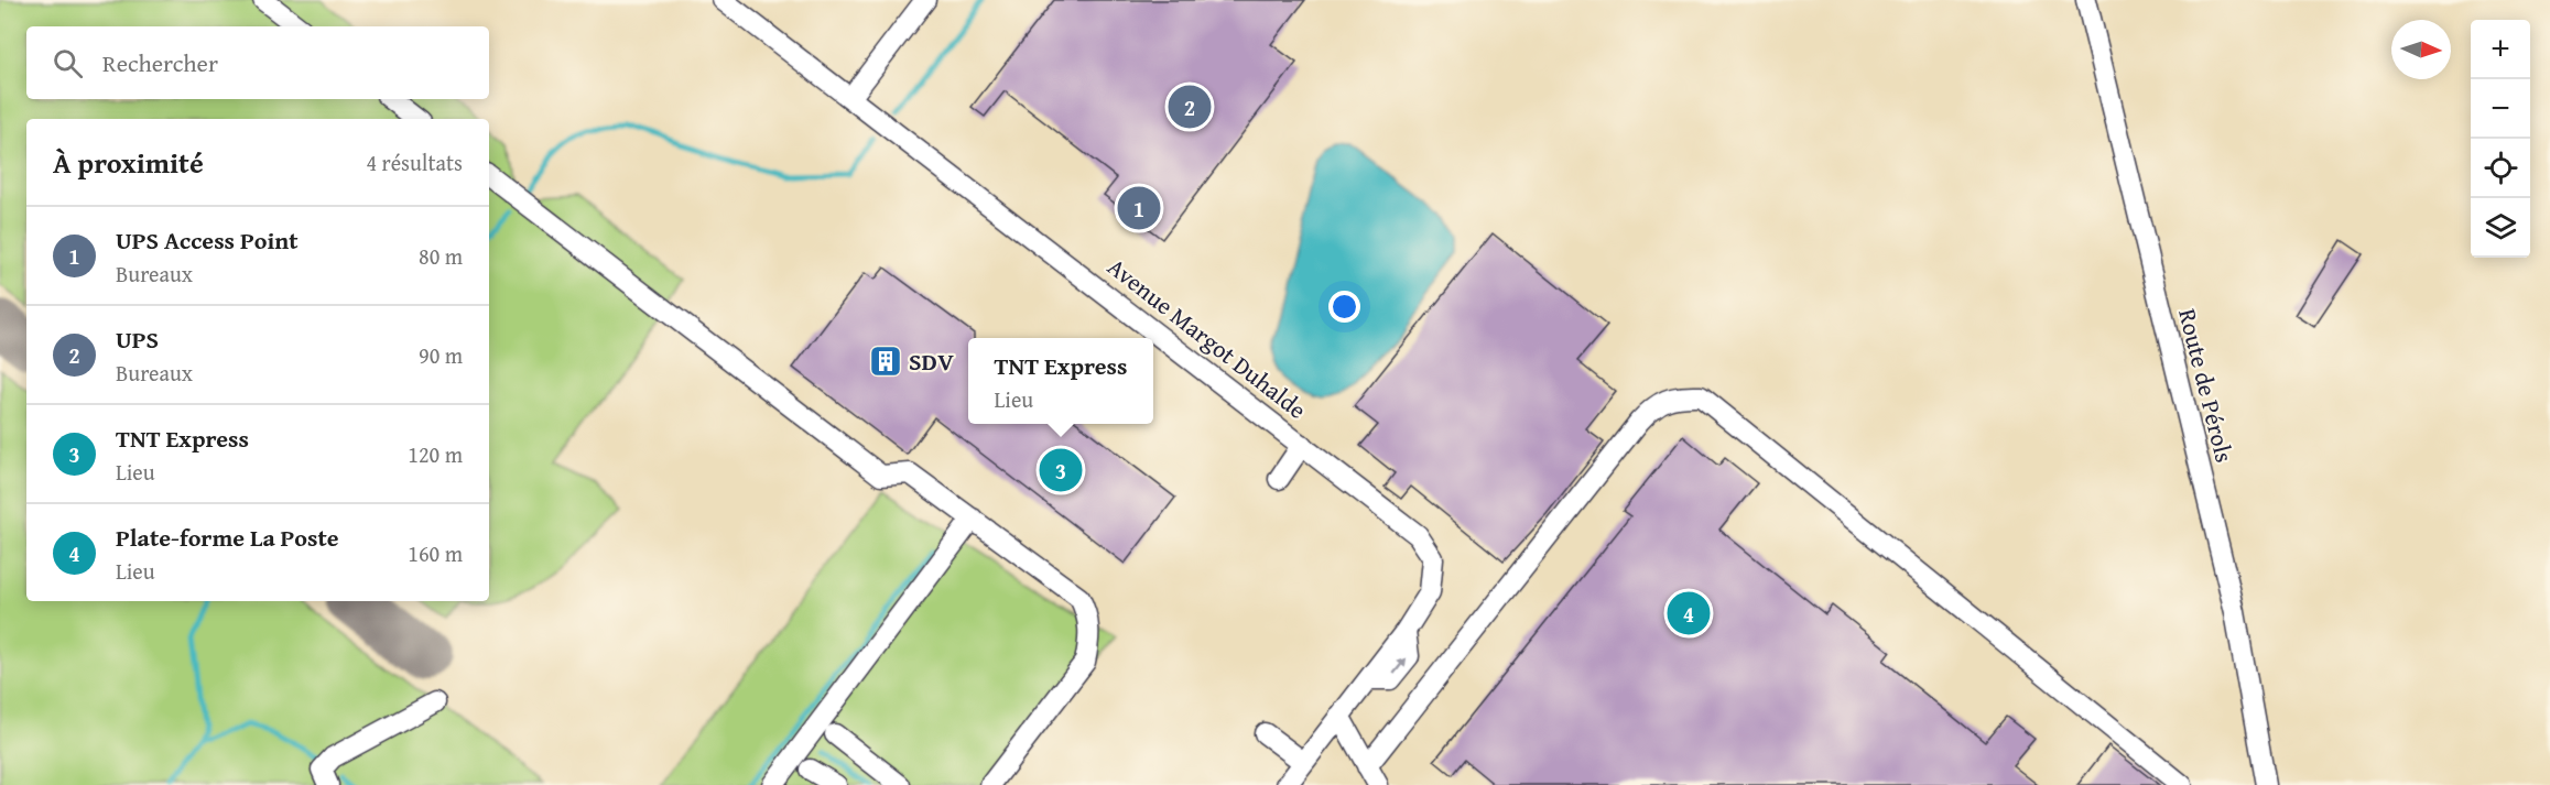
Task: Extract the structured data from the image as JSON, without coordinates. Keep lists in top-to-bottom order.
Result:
{
  "streets": {
    "street": ["Avenue Margot Duhalde", "Route de Pérols"]
  },
  "places": {
    "building": ["SDV"]
  },
  "north": "right",
  "page": {
    "map_buttons": ["+", "−"],
    "search": "Rechercher",
    "pins": [
      "2",
      "1",
      "3",
      "4"
    ],
    "heading": ["À proximité", "4 résultats"],
    "list": [
      {
        "mark": "1",
        "name": "UPS Access Point",
        "note": "Bureaux",
        "value": "80 m"
      },
      {
        "mark": "2",
        "name": "UPS",
        "note": "Bureaux",
        "value": "90 m"
      },
      {
        "mark": "3",
        "name": "TNT Express",
        "note": "Lieu",
        "value": "120 m"
      },
      {
        "mark": "4",
        "name": "Plate-forme La Poste",
        "note": "Lieu",
        "value": "160 m"
      }
    ],
    "popup": ["TNT Express", "Lieu"]
  }
}
